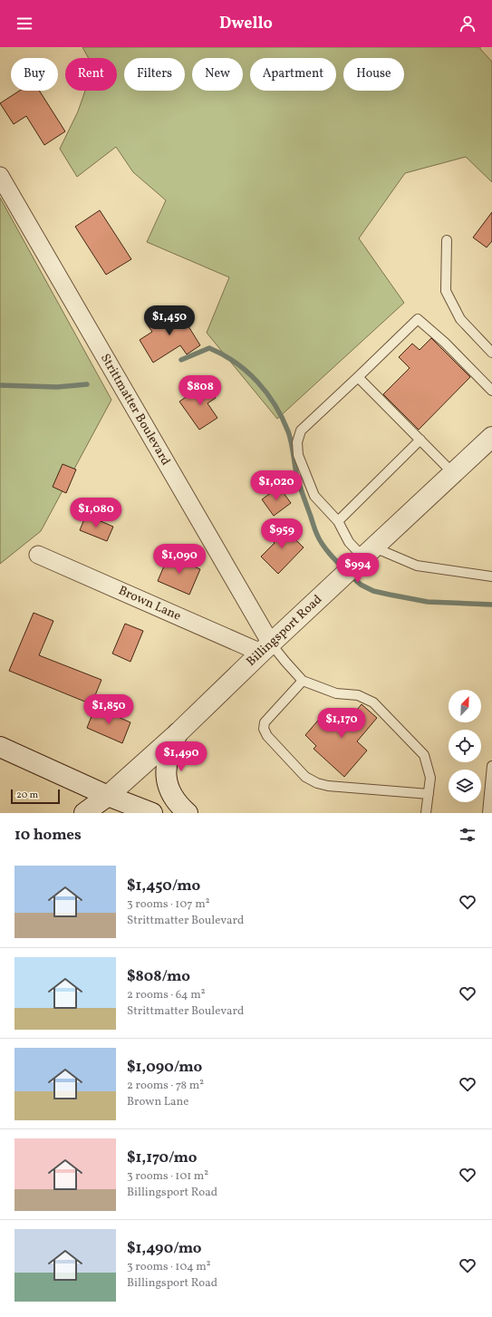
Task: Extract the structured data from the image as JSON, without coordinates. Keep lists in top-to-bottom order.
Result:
{
  "streets": {
    "street": ["Strittmatter Boulevard", "Brown Lane", "Billingsport Road"]
  },
  "crossings": [
    ["Strittmatter Boulevard", "Brown Lane"],
    ["Strittmatter Boulevard", "Billingsport Road"],
    ["Brown Lane", "Billingsport Road"]
  ],
  "scale_bar": "20 m",
  "north": "top right",
  "page": {
    "header": "Dwello",
    "chip": [
      "Buy",
      "Rent",
      "Filters",
      "New",
      "Apartment",
      "House"
    ],
    "price": [
      "$1,450",
      "$808",
      "$1,020",
      "$1,080",
      "$959",
      "$1,090",
      "$994",
      "$1,850",
      "$1,170",
      "$1,490"
    ],
    "scale": "20 m",
    "heading": "10 homes",
    "list": [
      {
        "name": "$1,450/mo",
        "note": "3 rooms · 107 m² · Strittmatter Boulevard"
      },
      {
        "name": "$808/mo",
        "note": "2 rooms · 64 m² · Strittmatter Boulevard"
      },
      {
        "name": "$1,090/mo",
        "note": "2 rooms · 78 m² · Brown Lane"
      },
      {
        "name": "$1,170/mo",
        "note": "3 rooms · 101 m² · Billingsport Road"
      },
      {
        "name": "$1,490/mo",
        "note": "3 rooms · 104 m² · Billingsport Road"
      }
    ]
  }
}
